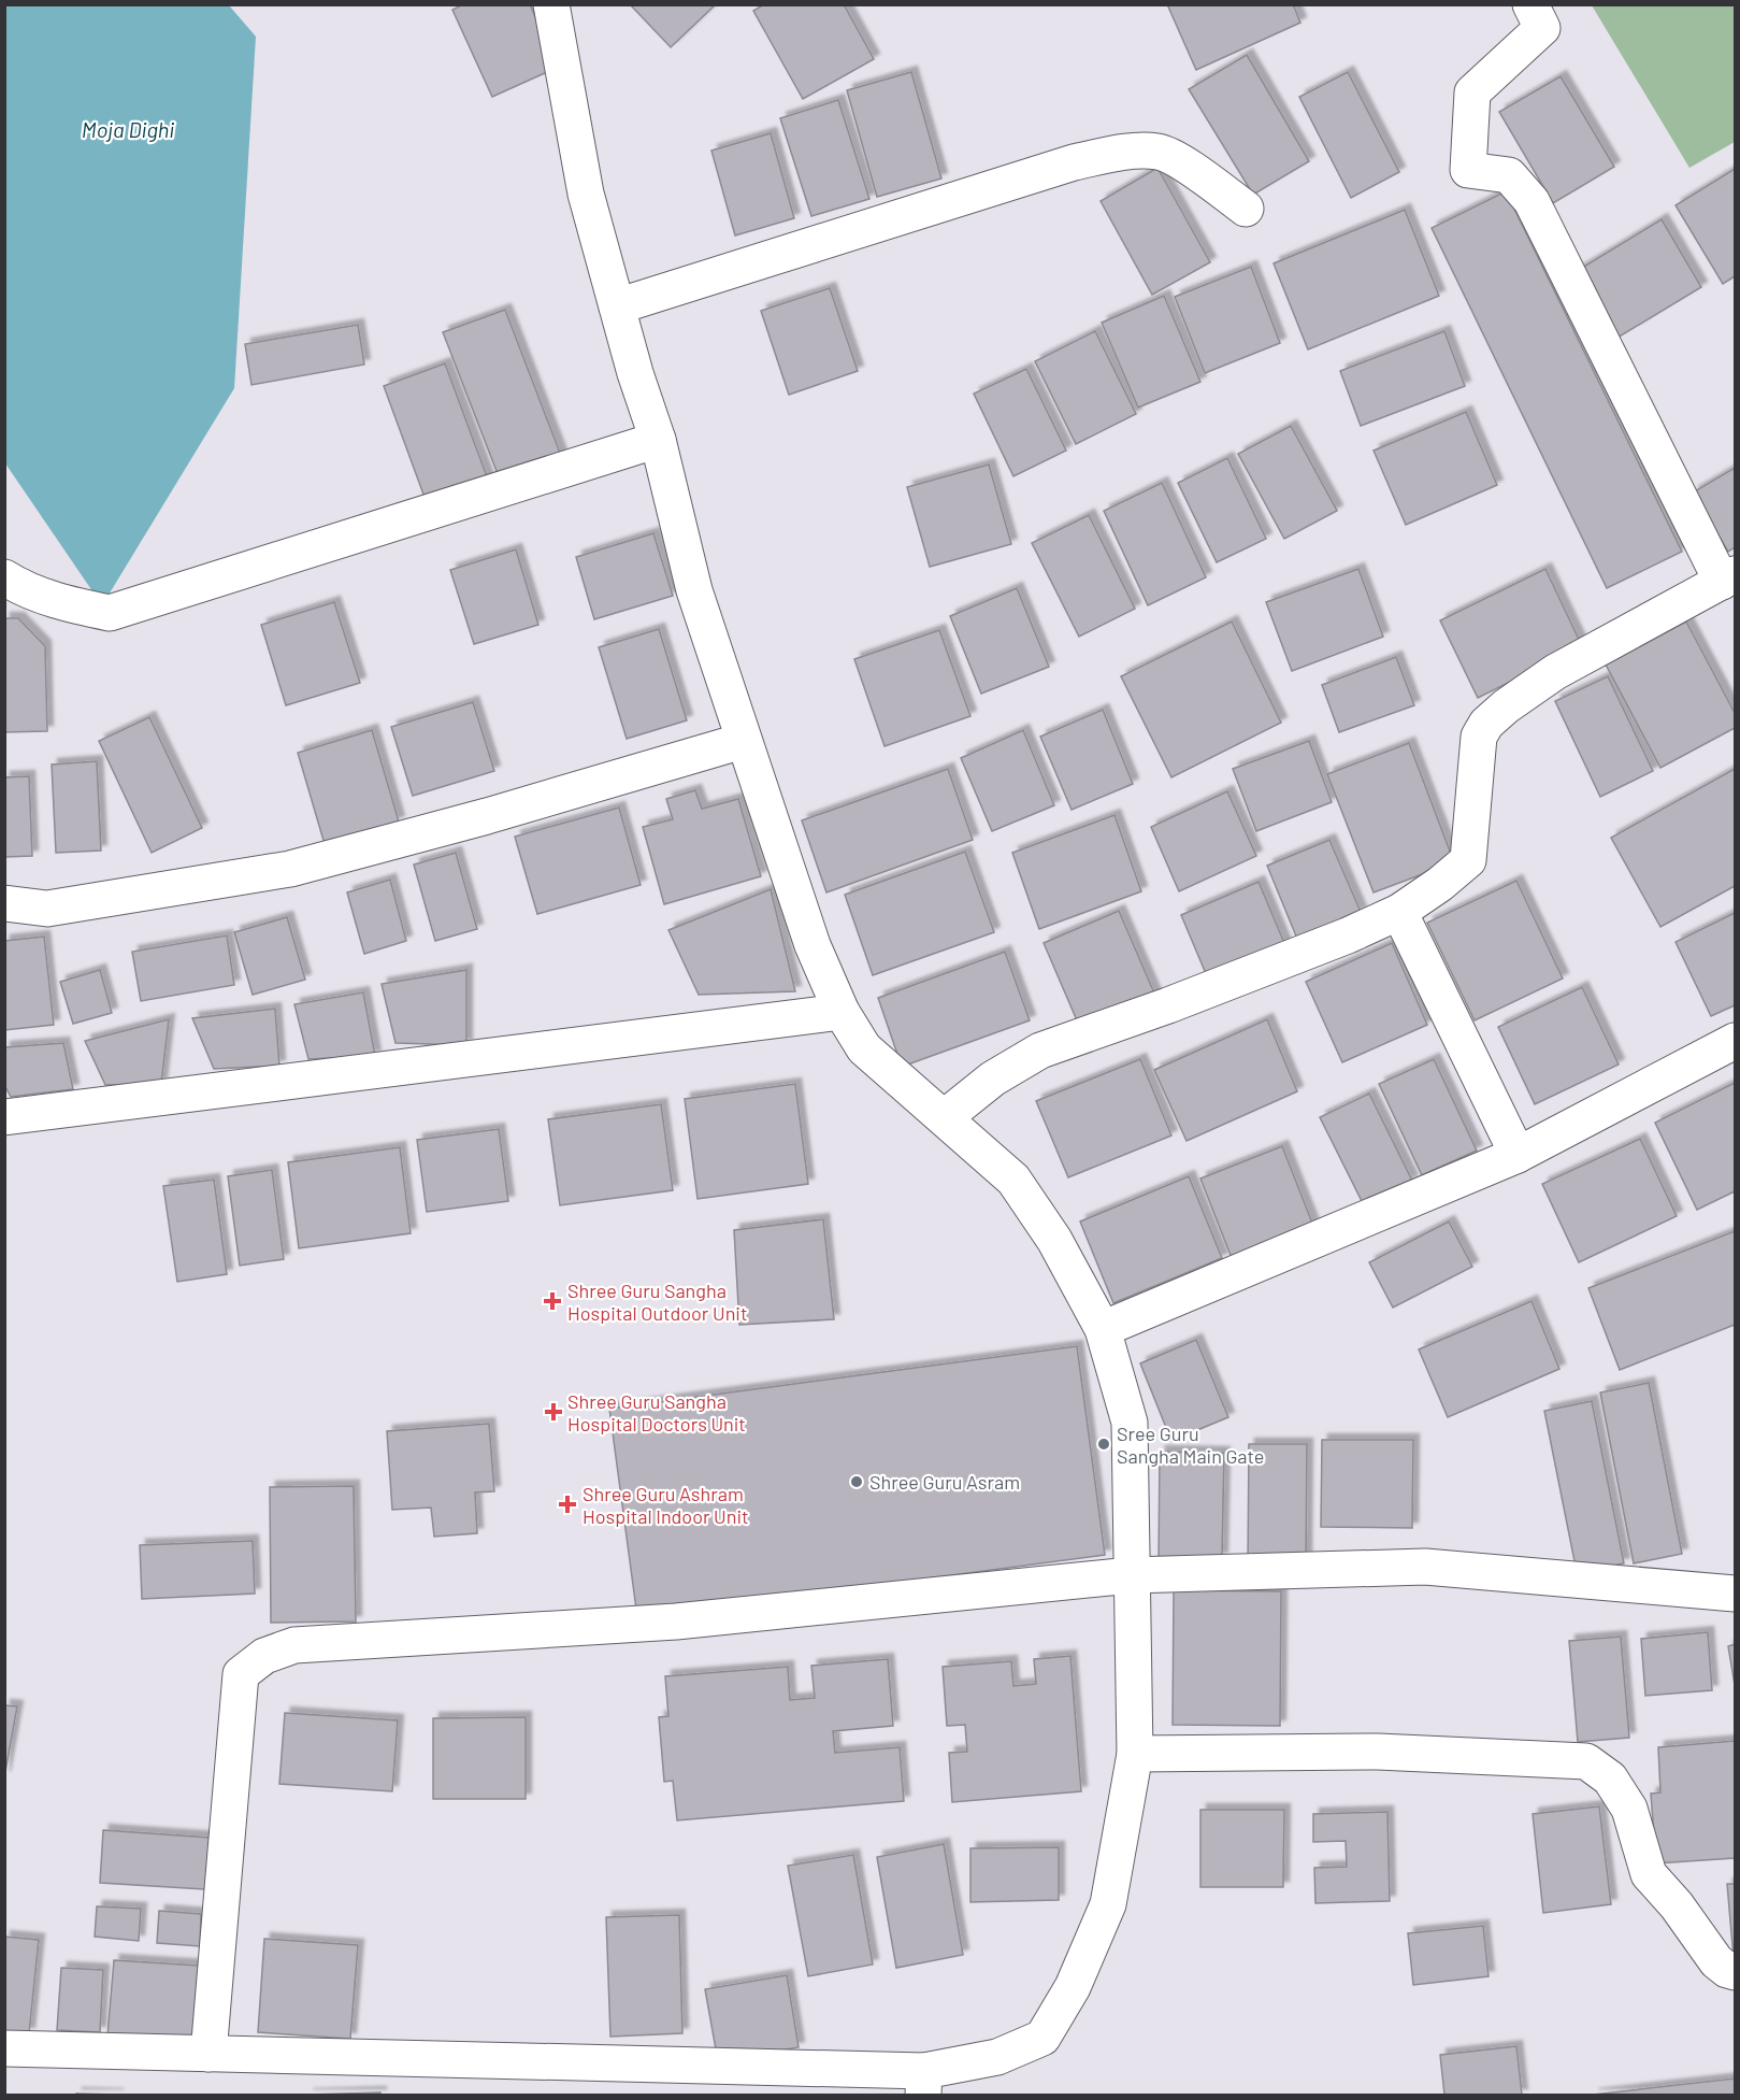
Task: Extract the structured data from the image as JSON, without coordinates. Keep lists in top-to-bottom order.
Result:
{
  "water": ["Moja Dighi"],
  "places": {
    "health": ["Shree Guru Sangha Hospital Outdoor Unit", "Shree Guru Sangha Hospital Doctors Unit", "Shree Guru Ashram Hospital Indoor Unit"],
    "other": ["Sree Guru Sangha Main Gate", "Shree Guru Asram"]
  }
}
